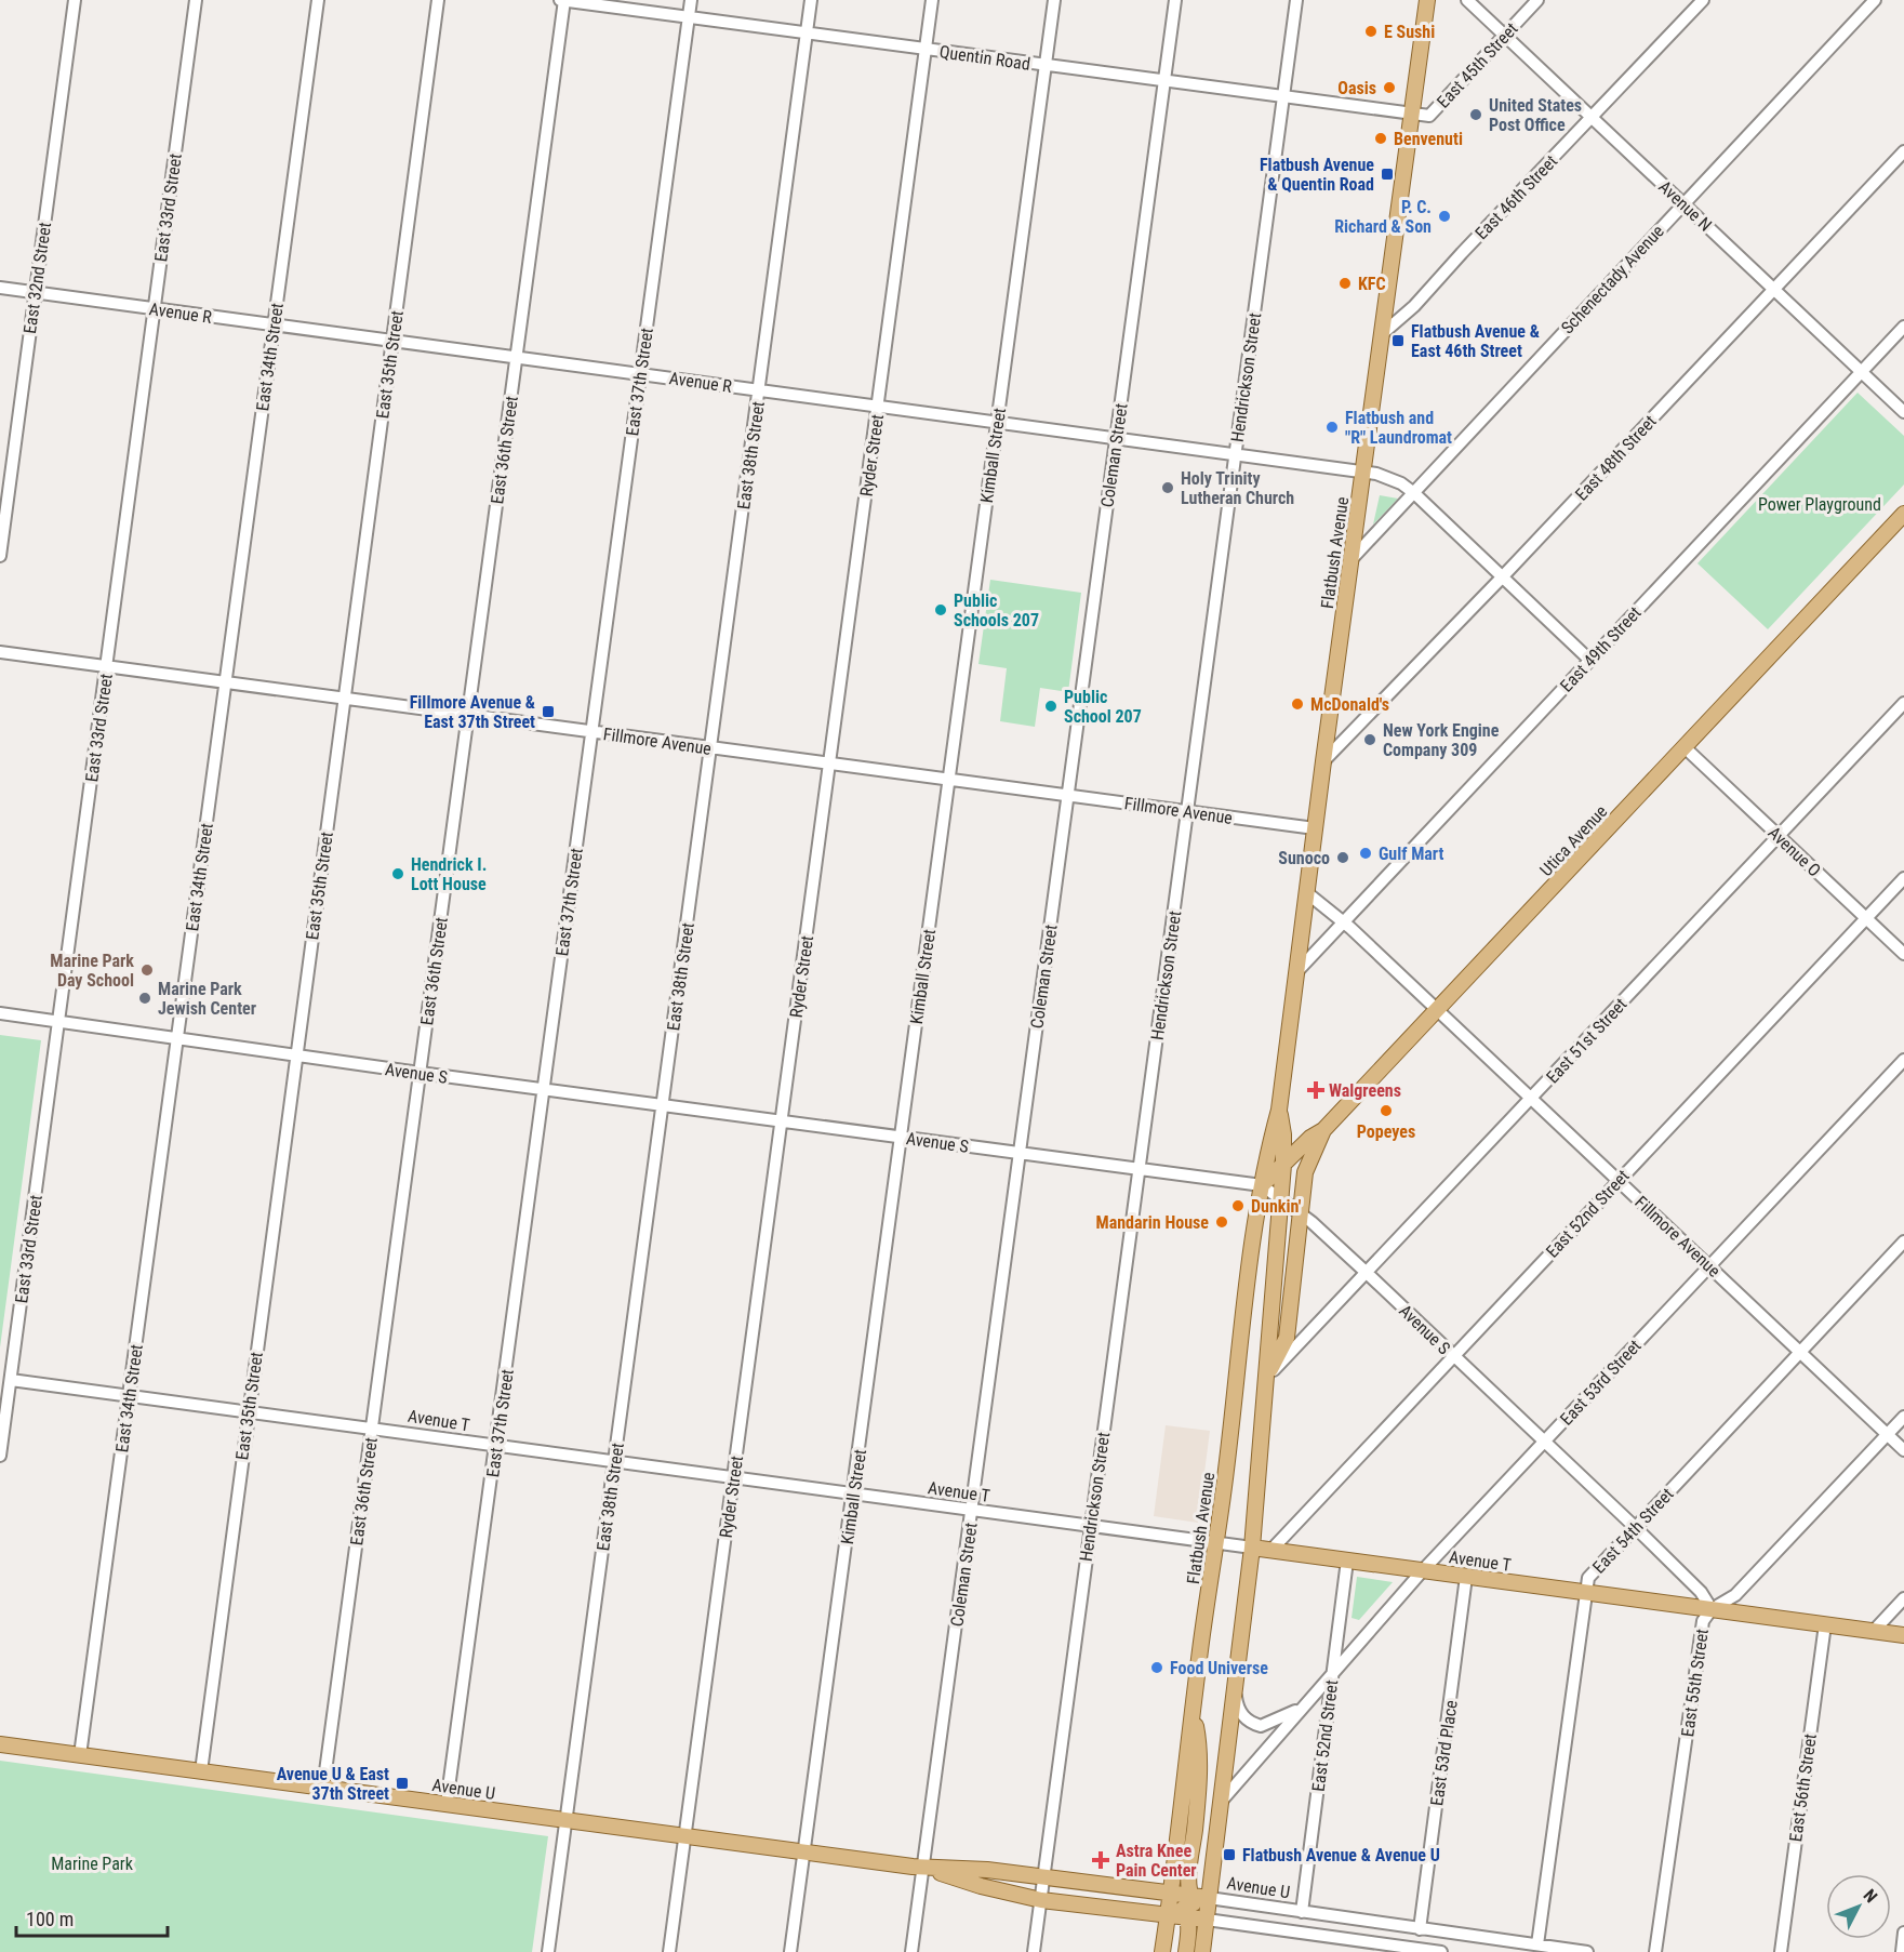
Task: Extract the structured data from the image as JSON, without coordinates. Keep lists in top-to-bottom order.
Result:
{
  "streets": {
    "main road": [
      "Flatbush Avenue",
      "Utica Avenue",
      "Avenue T",
      "Avenue U"
    ],
    "street": [
      "Quentin Road",
      "East 45th Street",
      "East 46th Street",
      "Avenue N",
      "East 33rd Street",
      "East 32nd Street",
      "Schenectady Avenue",
      "Avenue R",
      "East 34th Street",
      "East 35th Street",
      "Hendrickson Street",
      "East 37th Street",
      "East 36th Street",
      "East 38th Street",
      "Ryder Street",
      "Kimball Street",
      "Coleman Street",
      "East 48th Street",
      "East 49th Street",
      "Fillmore Avenue",
      "Avenue O",
      "East 51st Street",
      "Avenue S",
      "East 52nd Street",
      "East 53rd Street",
      "East 54th Street",
      "East 55th Street",
      "East 53rd Place",
      "East 56th Street"
    ]
  },
  "crossings": [
    ["Quentin Road", "East 45th Street"],
    ["Quentin Road", "Hendrickson Street"],
    ["Quentin Road", "East 37th Street"],
    ["Quentin Road", "East 36th Street"],
    ["Quentin Road", "East 38th Street"],
    ["Quentin Road", "Ryder Street"],
    ["Quentin Road", "Kimball Street"],
    ["Quentin Road", "Coleman Street"],
    ["Quentin Road", "Flatbush Avenue"],
    ["East 45th Street", "Avenue N"],
    ["East 45th Street", "Flatbush Avenue"],
    ["East 46th Street", "Avenue N"],
    ["East 46th Street", "Flatbush Avenue"],
    ["Avenue N", "Schenectady Avenue"],
    ["Avenue N", "East 48th Street"],
    ["Avenue N", "East 49th Street"],
    ["East 33rd Street", "Avenue R"],
    ["East 33rd Street", "Fillmore Avenue"],
    ["East 33rd Street", "Avenue S"],
    ["East 33rd Street", "Avenue T"],
    ["East 32nd Street", "Avenue R"],
    ["Schenectady Avenue", "Flatbush Avenue"],
    ["Avenue R", "East 34th Street"],
    ["Avenue R", "East 35th Street"],
    ["Avenue R", "Hendrickson Street"],
    ["Avenue R", "East 37th Street"],
    ["Avenue R", "East 36th Street"],
    ["Avenue R", "East 38th Street"],
    ["Avenue R", "Ryder Street"],
    ["Avenue R", "Kimball Street"],
    ["Avenue R", "Coleman Street"],
    ["Avenue R", "Flatbush Avenue"],
    ["East 34th Street", "Fillmore Avenue"],
    ["East 34th Street", "Avenue S"],
    ["East 34th Street", "Avenue T"],
    ["East 34th Street", "Avenue U"],
    ["East 35th Street", "Fillmore Avenue"],
    ["East 35th Street", "Avenue S"],
    ["East 35th Street", "Avenue T"],
    ["East 35th Street", "Avenue U"],
    ["Hendrickson Street", "Fillmore Avenue"],
    ["Hendrickson Street", "Avenue S"],
    ["Hendrickson Street", "Avenue T"],
    ["Hendrickson Street", "Avenue U"],
    ["East 37th Street", "Fillmore Avenue"],
    ["East 37th Street", "Avenue S"],
    ["East 37th Street", "Avenue T"],
    ["East 37th Street", "Avenue U"],
    ["East 36th Street", "Fillmore Avenue"],
    ["East 36th Street", "Avenue S"],
    ["East 36th Street", "Avenue T"],
    ["East 36th Street", "Avenue U"],
    ["East 38th Street", "Fillmore Avenue"],
    ["East 38th Street", "Avenue S"],
    ["East 38th Street", "Avenue T"],
    ["East 38th Street", "Avenue U"],
    ["Ryder Street", "Fillmore Avenue"],
    ["Ryder Street", "Avenue S"],
    ["Ryder Street", "Avenue T"],
    ["Ryder Street", "Avenue U"],
    ["Kimball Street", "Fillmore Avenue"],
    ["Kimball Street", "Avenue S"],
    ["Kimball Street", "Avenue T"],
    ["Kimball Street", "Avenue U"],
    ["Coleman Street", "Fillmore Avenue"],
    ["Coleman Street", "Avenue S"],
    ["Coleman Street", "Avenue T"],
    ["Coleman Street", "Avenue U"],
    ["East 48th Street", "Flatbush Avenue"],
    ["Flatbush Avenue", "East 49th Street"],
    ["Flatbush Avenue", "Fillmore Avenue"],
    ["Flatbush Avenue", "Utica Avenue"],
    ["Flatbush Avenue", "East 51st Street"],
    ["Flatbush Avenue", "Avenue S"],
    ["Flatbush Avenue", "East 53rd Street"],
    ["Flatbush Avenue", "Avenue T"],
    ["Flatbush Avenue", "Avenue U"],
    ["East 49th Street", "Fillmore Avenue"],
    ["Fillmore Avenue", "Utica Avenue"],
    ["Fillmore Avenue", "East 51st Street"],
    ["Fillmore Avenue", "East 52nd Street"],
    ["Fillmore Avenue", "East 53rd Street"],
    ["Fillmore Avenue", "East 54th Street"],
    ["Fillmore Avenue", "East 55th Street"],
    ["Utica Avenue", "Avenue O"],
    ["Utica Avenue", "Avenue S"],
    ["Avenue O", "East 51st Street"],
    ["Avenue O", "East 52nd Street"],
    ["East 51st Street", "Avenue S"],
    ["Avenue S", "East 52nd Street"],
    ["Avenue S", "East 53rd Street"],
    ["Avenue S", "Avenue T"],
    ["Avenue S", "East 54th Street"],
    ["Avenue S", "East 55th Street"],
    ["East 52nd Street", "East 53rd Street"],
    ["East 52nd Street", "Avenue T"],
    ["East 52nd Street", "Avenue U"],
    ["East 53rd Street", "Avenue T"],
    ["Avenue T", "East 54th Street"],
    ["Avenue T", "East 55th Street"],
    ["Avenue T", "East 53rd Place"],
    ["Avenue T", "East 56th Street"],
    ["East 54th Street", "Avenue U"],
    ["East 53rd Place", "Avenue U"]
  ],
  "parks": ["Power Playground", "Marine Park"],
  "places": {
    "other": [
      "E Sushi",
      "Oasis",
      "United States Post Office",
      "Benvenuti",
      "P. C. Richard & Son",
      "KFC",
      "Flatbush and \"R\" Laundromat",
      "Holy Trinity Lutheran Church",
      "Public Schools 207",
      "McDonald's",
      "Public School 207",
      "New York Engine Company 309",
      "Gulf Mart",
      "Sunoco",
      "Hendrick I. Lott House",
      "Marine Park Day School",
      "Marine Park Jewish Center",
      "Popeyes",
      "Dunkin'",
      "Mandarin House",
      "Food Universe"
    ],
    "transit": [
      "Flatbush Avenue & Quentin Road",
      "Flatbush Avenue & East 46th Street",
      "Fillmore Avenue & East 37th Street",
      "Avenue U & East 37th Street",
      "Flatbush Avenue & Avenue U"
    ],
    "health": ["Walgreens", "Astra Knee Pain Center"]
  },
  "scale_bar": "100 m",
  "north": "top right"
}
